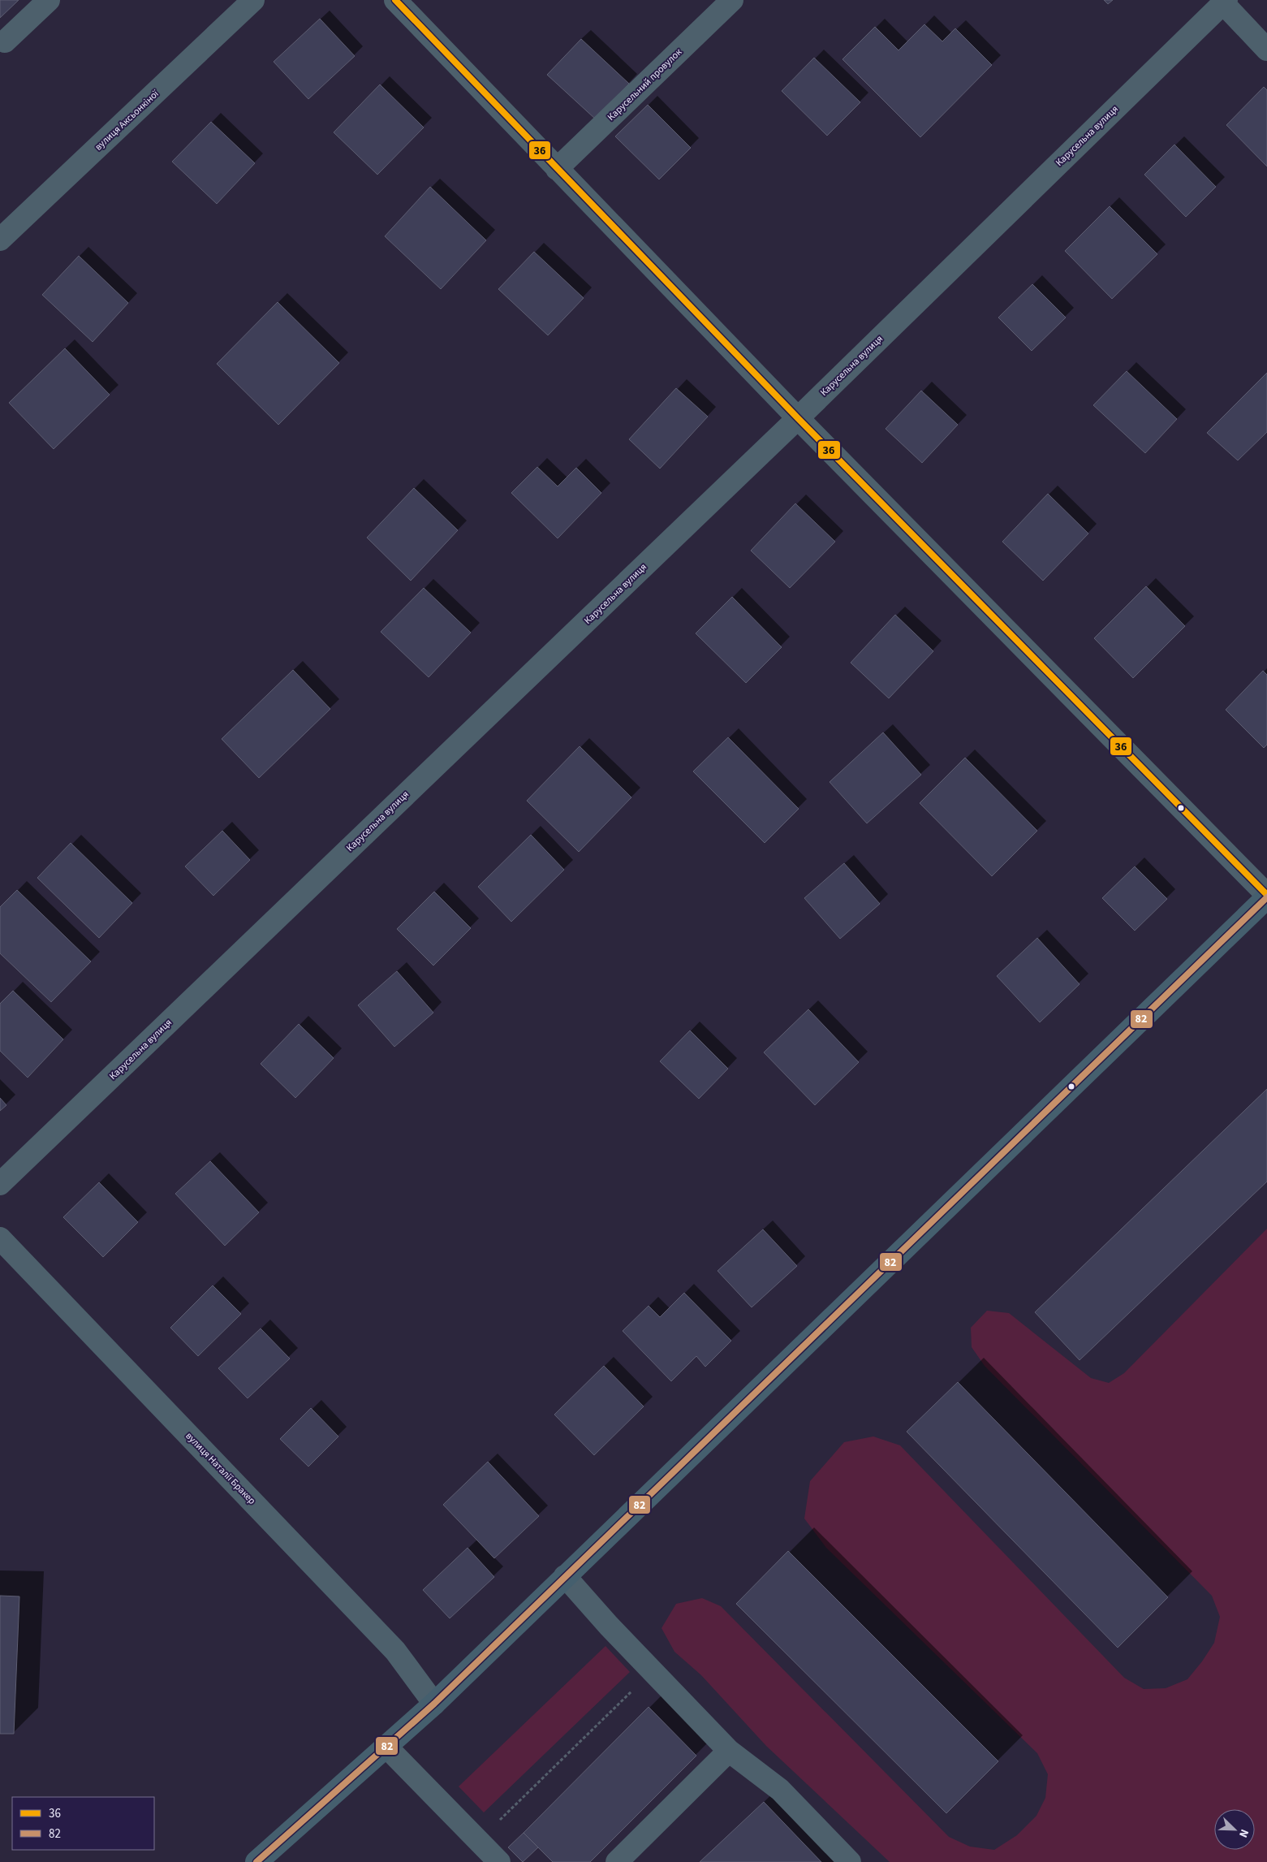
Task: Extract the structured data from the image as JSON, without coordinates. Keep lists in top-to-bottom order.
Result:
{
  "streets": {
    "street": [
      "Карусельний провулок",
      "вулиця Аксьонкіної",
      "Карусельна вулиця",
      "вулиця Наталії Бракер"
    ]
  },
  "lines": ["transit line 36", "transit line 82"],
  "legend": ["36", "82"],
  "north": "bottom right"
}
